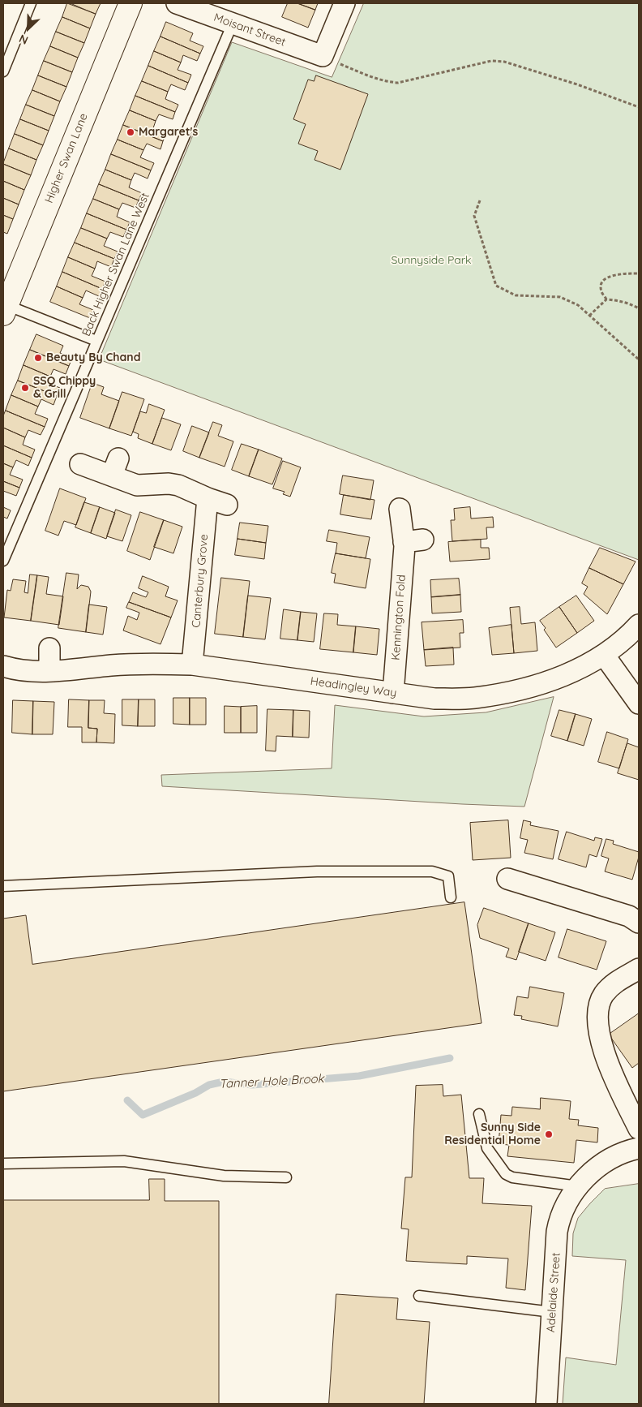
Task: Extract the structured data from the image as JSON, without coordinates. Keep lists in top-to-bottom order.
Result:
{
  "streets": {
    "street": [
      "Moisant Street",
      "Higher Swan Lane",
      "Canterbury Grove",
      "Kennington Fold",
      "Headingley Way",
      "Adelaide Street"
    ],
    "lane": ["Back Higher Swan Lane West"]
  },
  "crossings": [
    ["Moisant Street", "Back Higher Swan Lane West"],
    ["Canterbury Grove", "Headingley Way"],
    ["Kennington Fold", "Headingley Way"]
  ],
  "water": ["Tanner Hole Brook"],
  "parks": ["Sunnyside Park"],
  "places": [
    "Margaret's",
    "Beauty By Chand",
    "SSQ Chippy & Grill",
    "Sunny Side Residential Home"
  ],
  "north": "bottom left"
}
